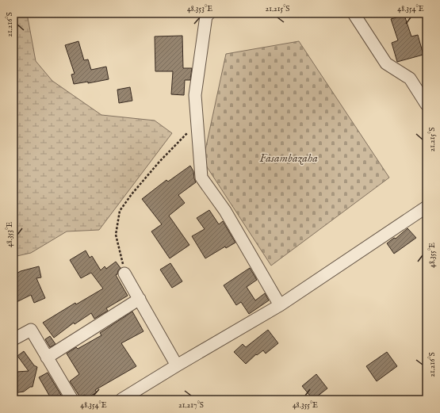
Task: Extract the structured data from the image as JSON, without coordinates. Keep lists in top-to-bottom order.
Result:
{
  "parks": ["Fasambazaha"],
  "coordinates": [
    "48.353°E",
    "21.215°S",
    "48.354°E",
    "21.216°S",
    "48.355°E",
    "21.217°S"
  ]
}
